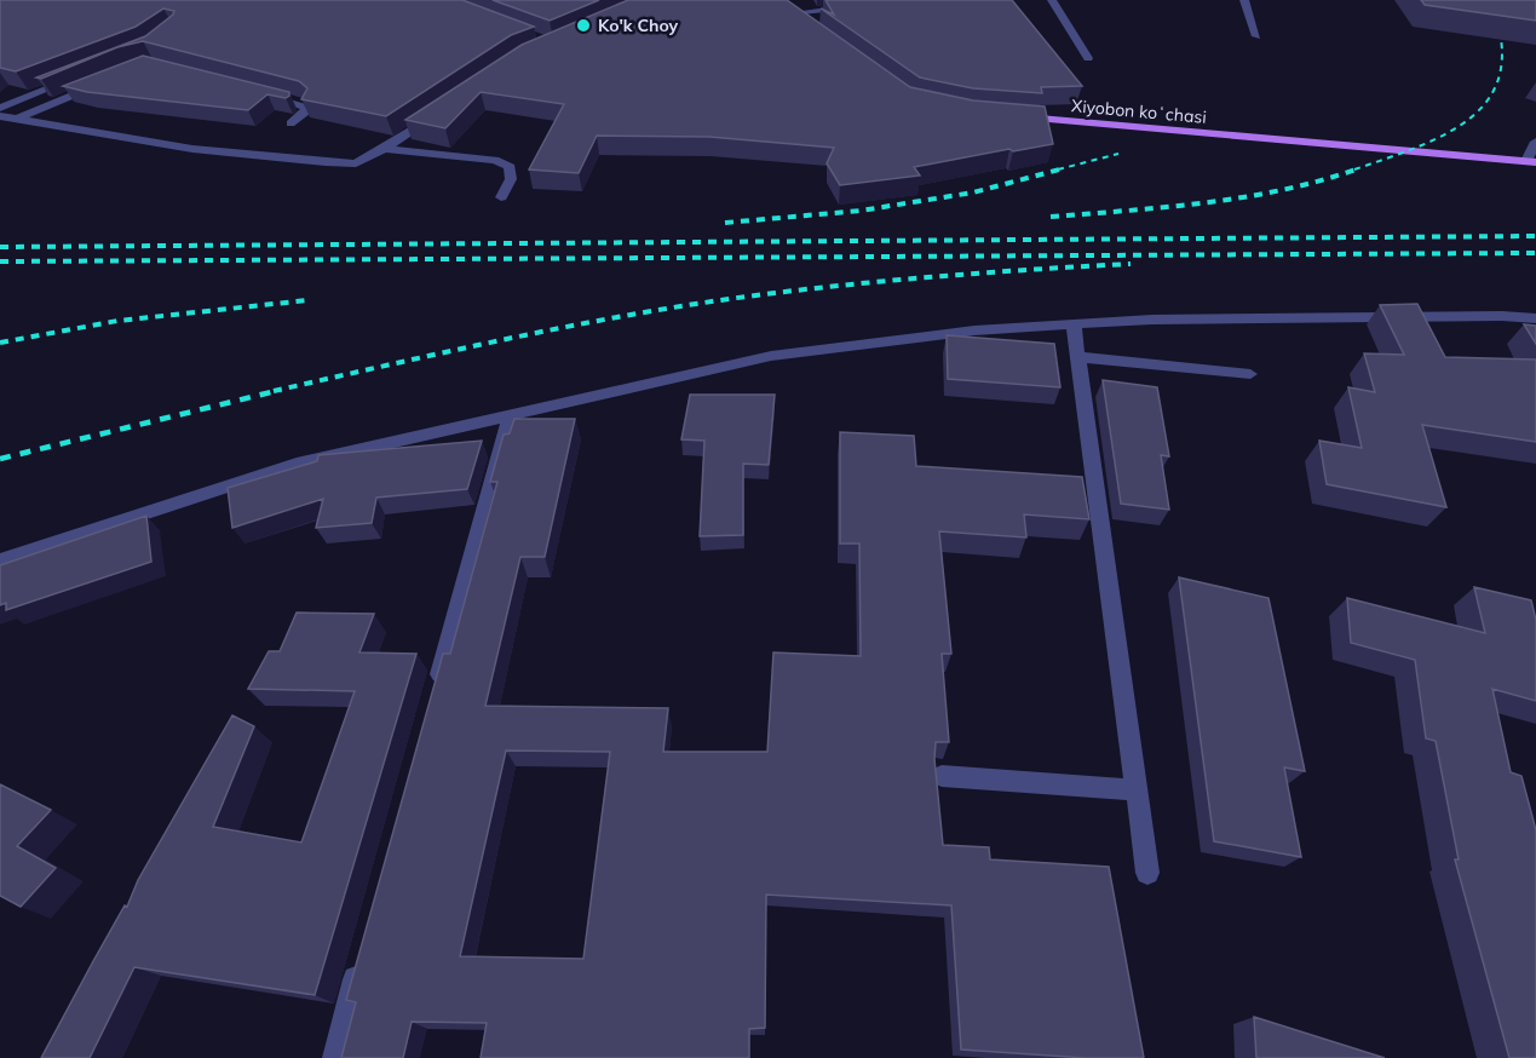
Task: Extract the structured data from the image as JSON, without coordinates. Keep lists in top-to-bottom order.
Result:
{
  "streets": {
    "main road": ["Xiyobon koʻchasi"]
  },
  "places": ["Ko'k Choy"]
}
